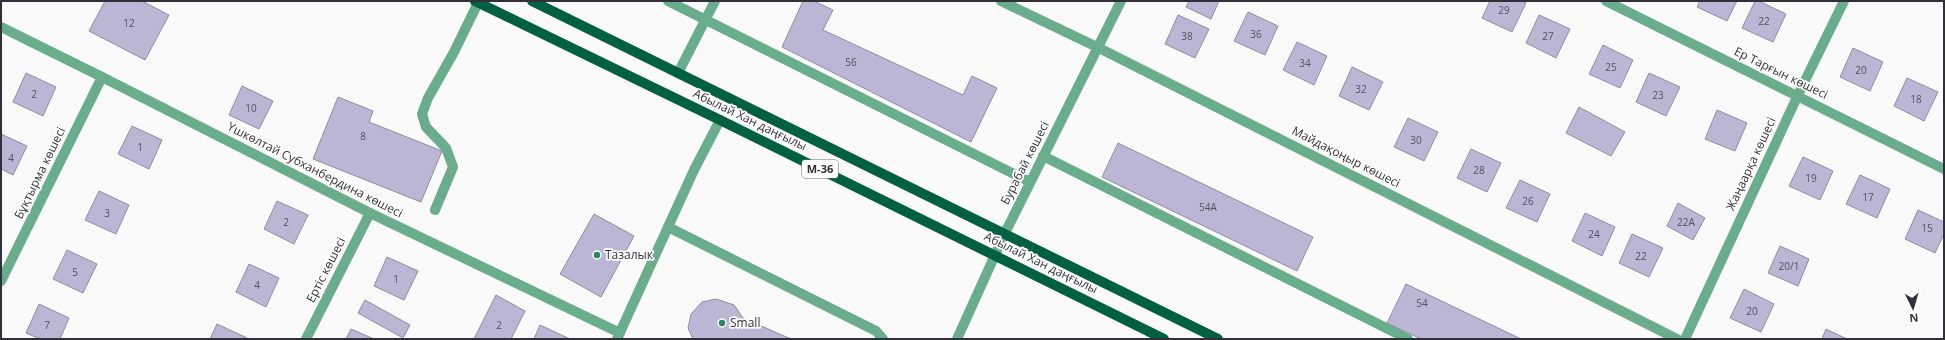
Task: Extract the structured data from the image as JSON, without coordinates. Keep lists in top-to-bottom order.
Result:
{
  "streets": {
    "main road": ["Абылай Хан даңғылы", "M-36"],
    "street": [
      "Ер Тарғын көшесі",
      "Майдақоңыр көшесі",
      "Бурабай көшесі",
      "Жаңаарқа көшесі",
      "Үшкөлтай Субханбердина көшесі",
      "Бұқтырма көшесі",
      "Ертіс көшесі"
    ]
  },
  "crossings": [
    ["Ер Тарғын көшесі", "Жаңаарқа көшесі"],
    ["Абылай Хан даңғылы", "Бурабай көшесі"],
    ["Майдақоңыр көшесі", "Бурабай көшесі"],
    ["Үшкөлтай Субханбердина көшесі", "Бұқтырма көшесі"],
    ["Үшкөлтай Субханбердина көшесі", "Ертіс көшесі"]
  ],
  "places": ["Тазалык", "Small"],
  "house_numbers": [
    "29",
    "22",
    "12",
    "36",
    "38",
    "27",
    "56",
    "34",
    "25",
    "20",
    "32",
    "2",
    "23",
    "18",
    "10",
    "8",
    "30",
    "1",
    "4",
    "28",
    "19",
    "17",
    "26",
    "54А",
    "3",
    "2",
    "22А",
    "15",
    "24",
    "22",
    "20/1",
    "5",
    "1",
    "4",
    "54",
    "20",
    "7",
    "2"
  ],
  "north": "bottom"
}
